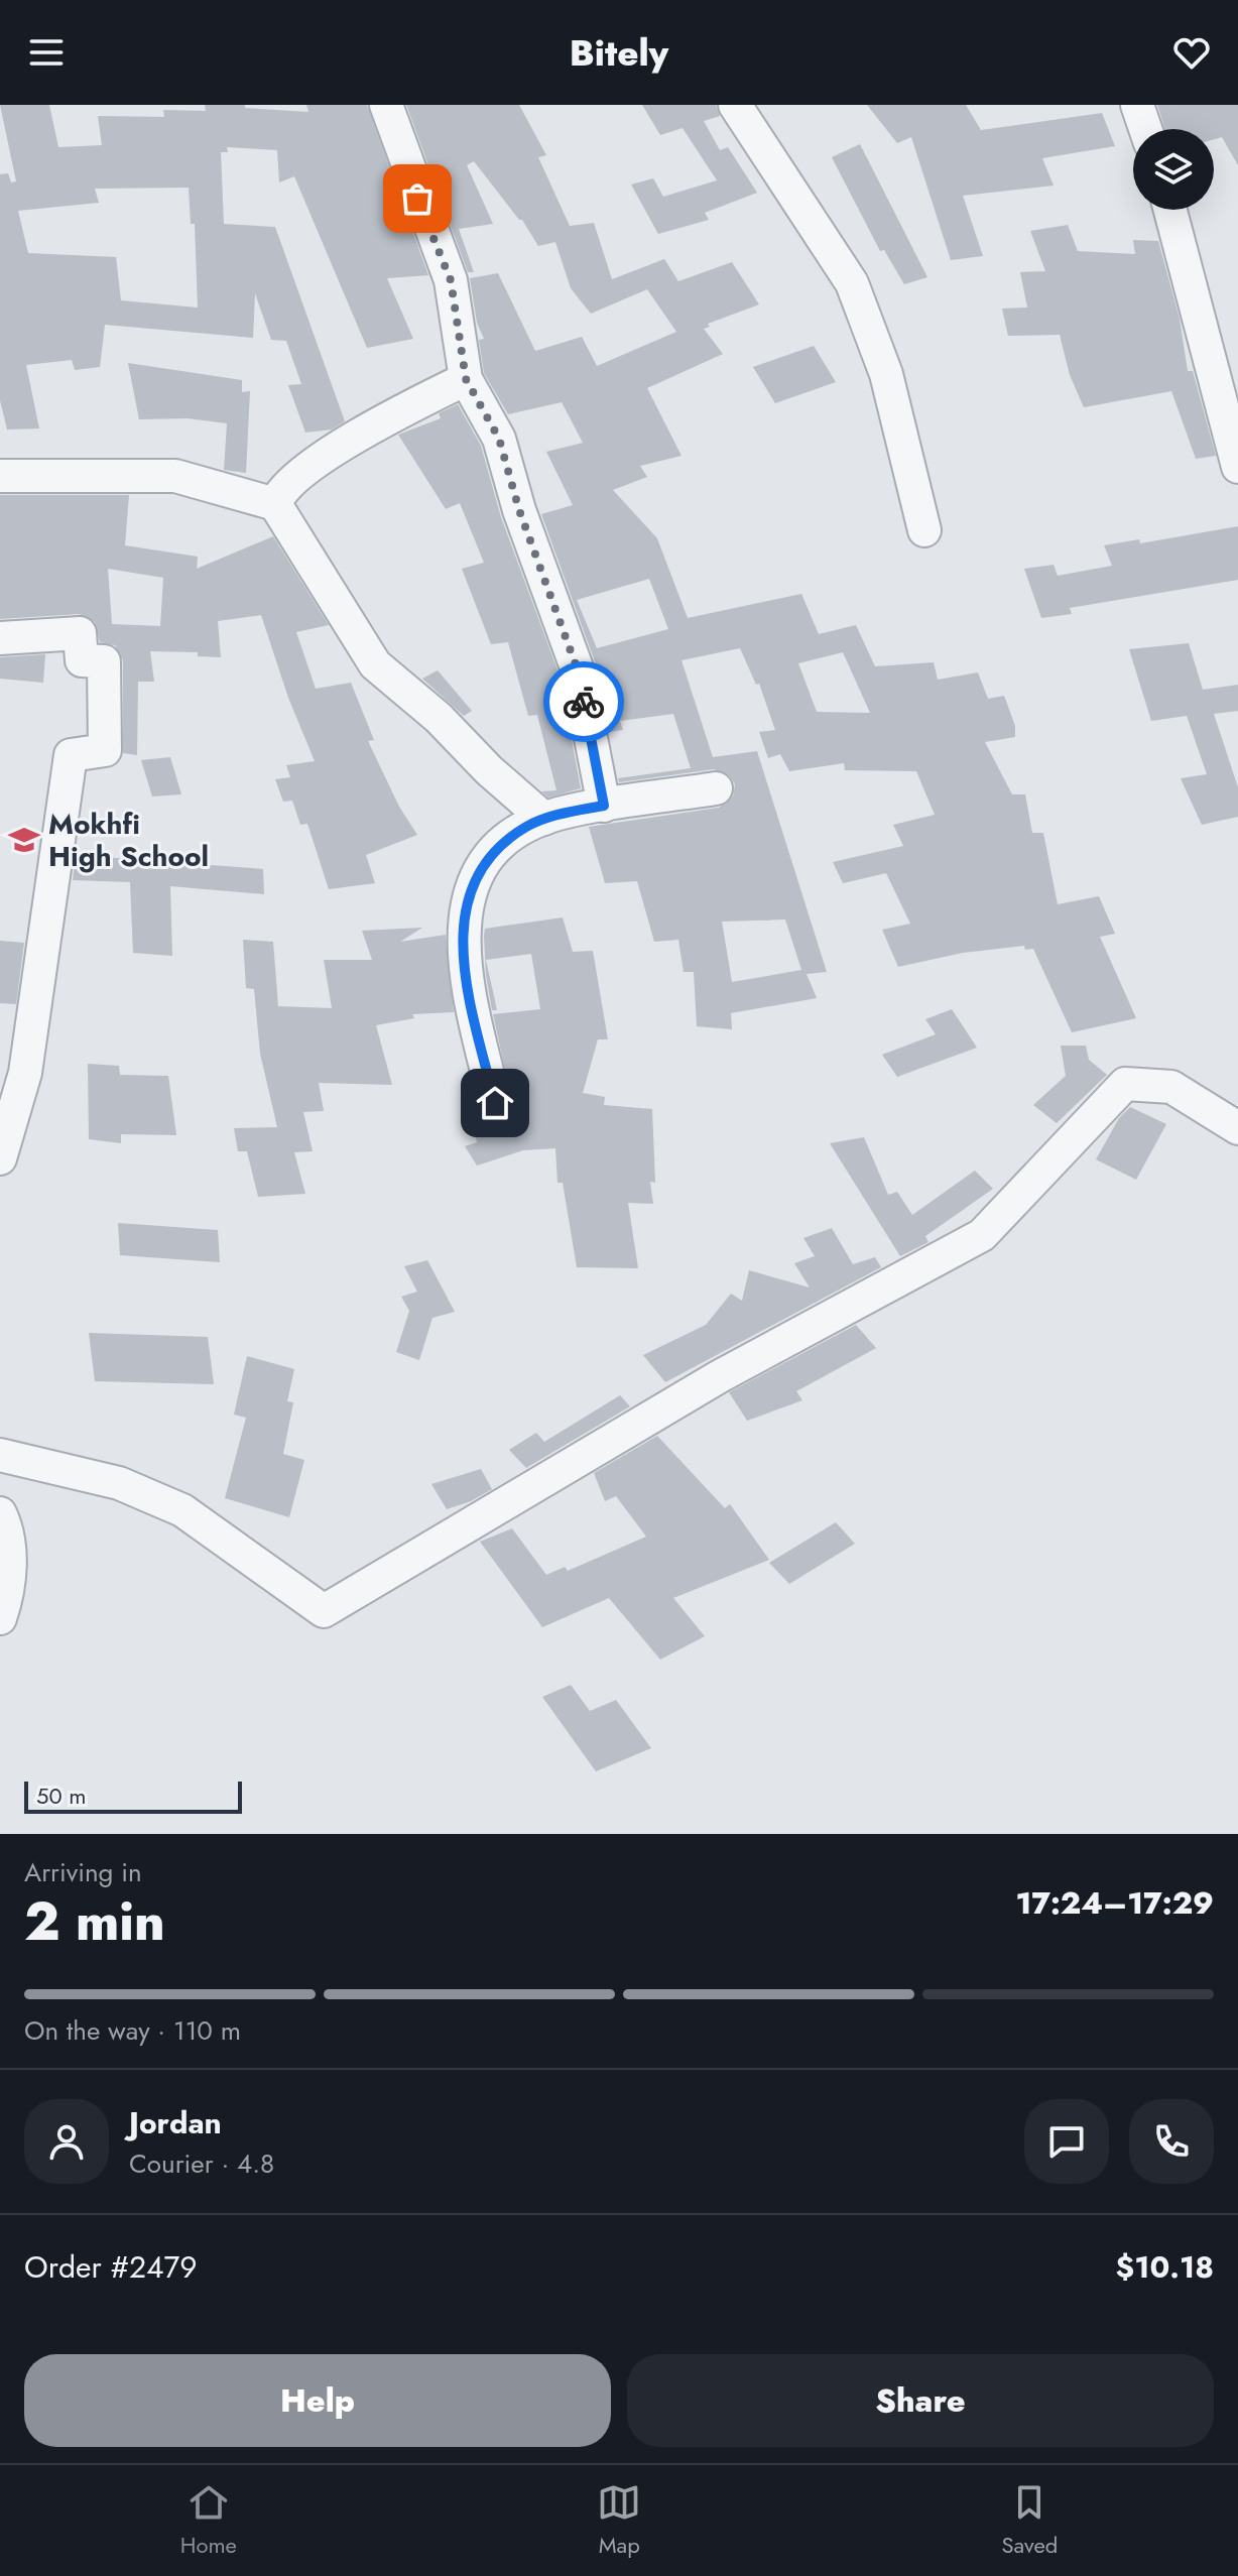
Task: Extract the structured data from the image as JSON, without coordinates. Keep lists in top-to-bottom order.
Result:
{
  "places": {
    "school or university": ["Mokhfi High School"]
  },
  "scale_bar": "50 m",
  "page": {
    "header": "Bitely",
    "scale": "50 m",
    "heading": ["2 min", "Arriving in", "17:24–17:29"],
    "panel": [
      "Jordan",
      "Courier · 4.8",
      "Order #2479",
      "$10.18"
    ],
    "bar": "On the way · 110 m",
    "buttons": ["Help", "Share"],
    "tabs": ["Home", "Map", "Saved"]
  }
}
